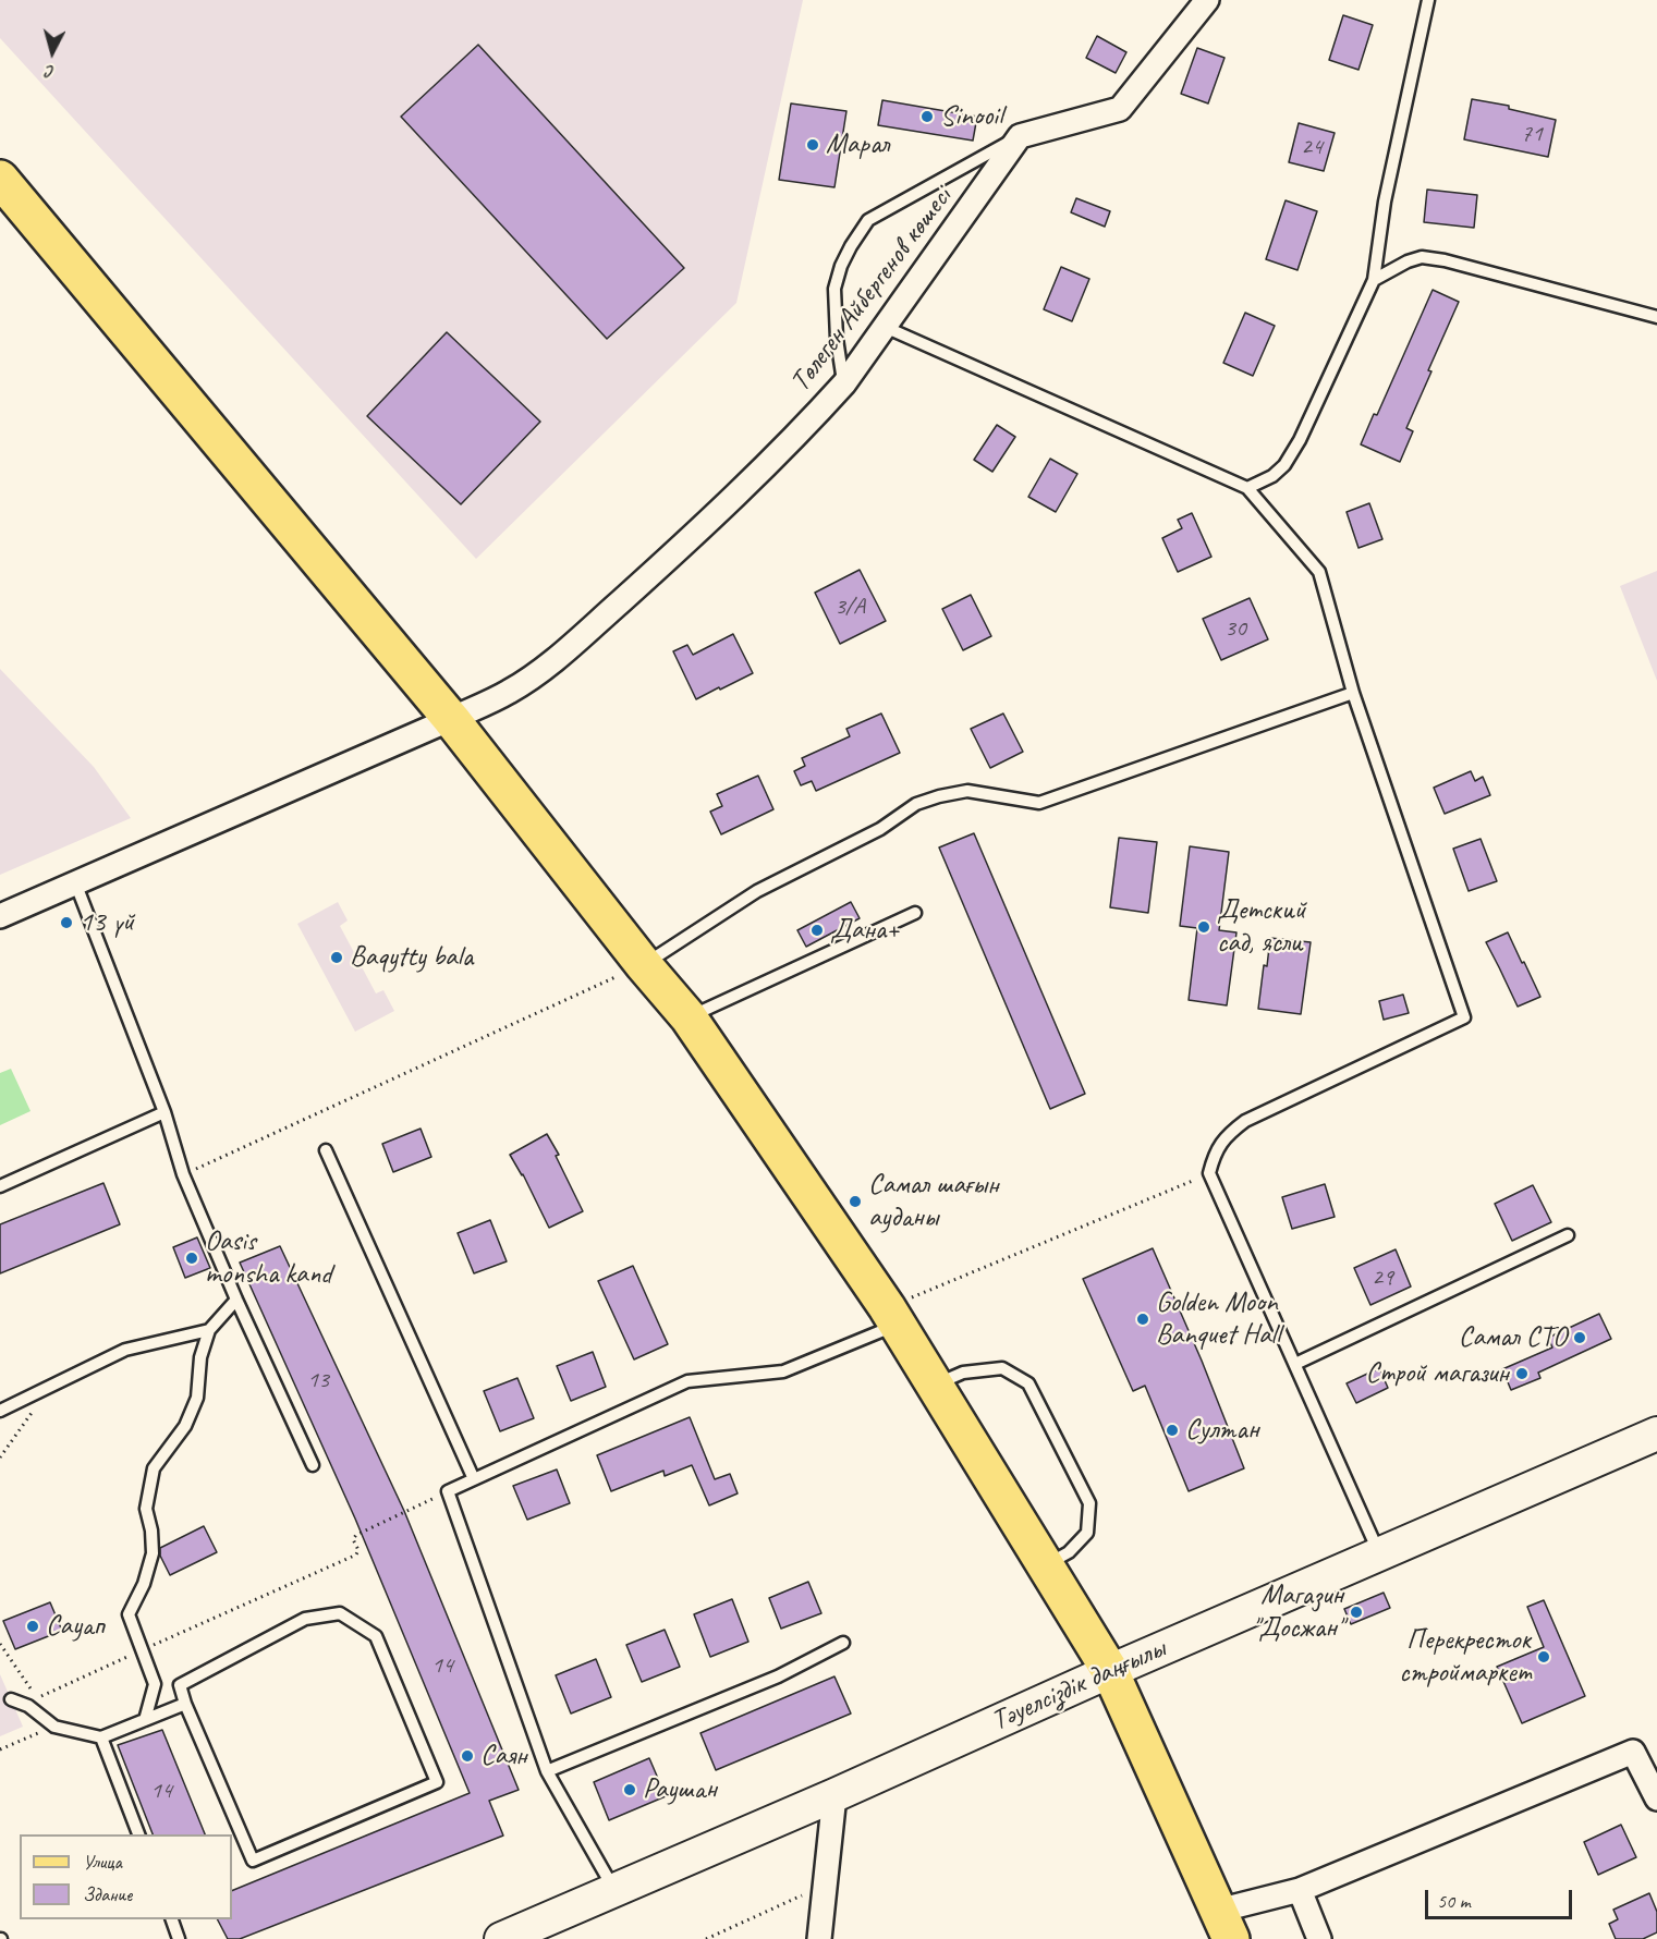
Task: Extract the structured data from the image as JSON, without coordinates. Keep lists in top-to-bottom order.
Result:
{
  "streets": {
    "street": ["Төлеген Айбергенов көшесі", "Тәуелсіздік даңғылы"]
  },
  "places": [
    "Sinooil",
    "Марал",
    "13 үй",
    "Детский сад, ясли",
    "Дана+",
    "Baqytty bala",
    "Самал шағын ауданы",
    "Oasis monsha kand",
    "Golden Moon Banquet Hall",
    "Самал СТО",
    "Строй магазин",
    "Султан",
    "Магазин \"Досжан\"",
    "Сауап",
    "Перекресток строймаркет",
    "Саян",
    "Раушан"
  ],
  "house_numbers": [
    "71",
    "24",
    "3/А",
    "30",
    "29",
    "13",
    "14",
    "14"
  ],
  "legend": ["Улица", "Здание"],
  "scale_bar": "50 m",
  "north": "bottom"
}
